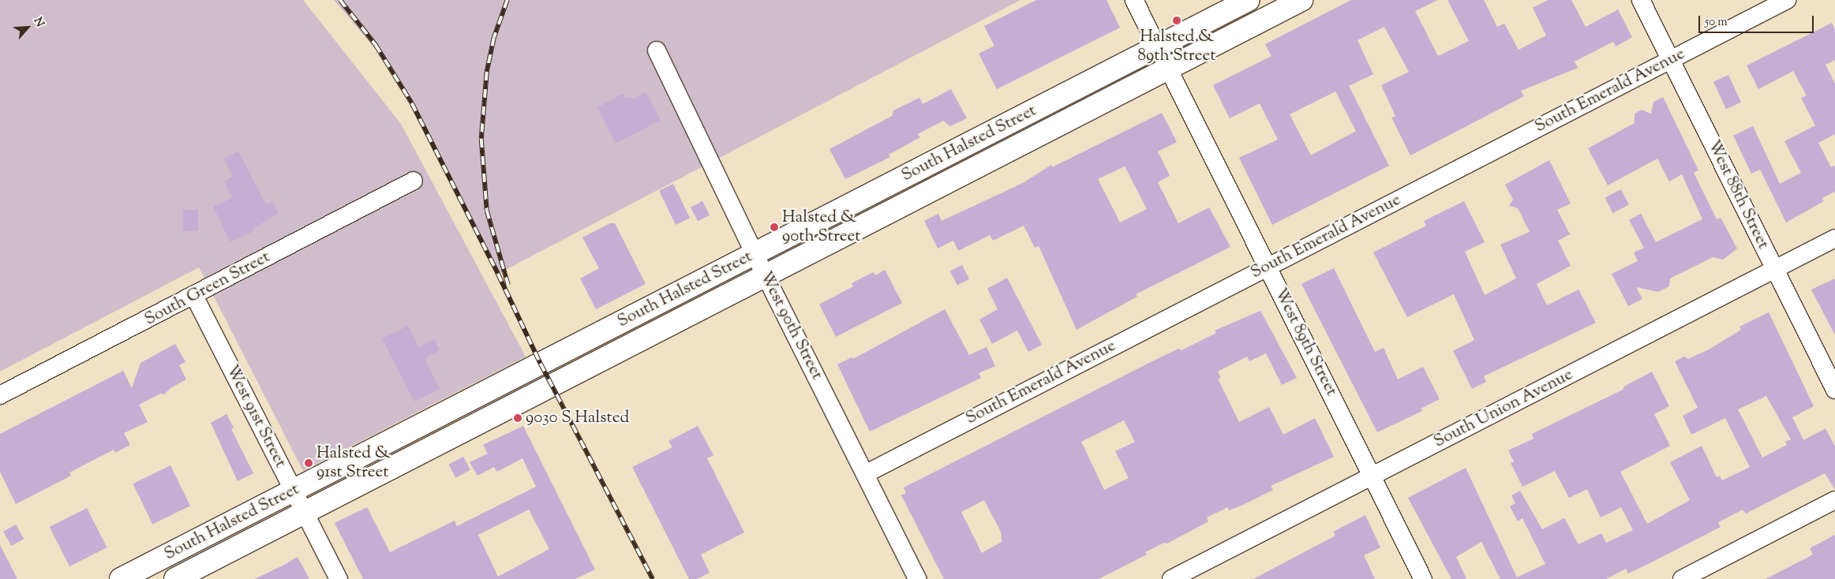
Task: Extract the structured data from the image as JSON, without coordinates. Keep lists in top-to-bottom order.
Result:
{
  "streets": {
    "main road": ["South Halsted Street"],
    "street": [
      "South Emerald Avenue",
      "West 88th Street",
      "South Green Street",
      "West 90th Street",
      "West 89th Street",
      "South Union Avenue",
      "West 91st Street"
    ]
  },
  "crossings": [
    ["South Emerald Avenue", "West 88th Street"],
    ["South Emerald Avenue", "West 90th Street"],
    ["South Emerald Avenue", "West 89th Street"],
    ["South Halsted Street", "West 90th Street"],
    ["South Halsted Street", "West 89th Street"],
    ["South Halsted Street", "West 91st Street"],
    ["West 88th Street", "South Union Avenue"],
    ["South Green Street", "West 91st Street"],
    ["West 89th Street", "South Union Avenue"]
  ],
  "places": [
    "Halsted & 89th Street",
    "Halsted & 90th Street",
    "9030 S Halsted",
    "Halsted & 91st Street"
  ],
  "scale_bar": "50 m",
  "north": "top right"
}
